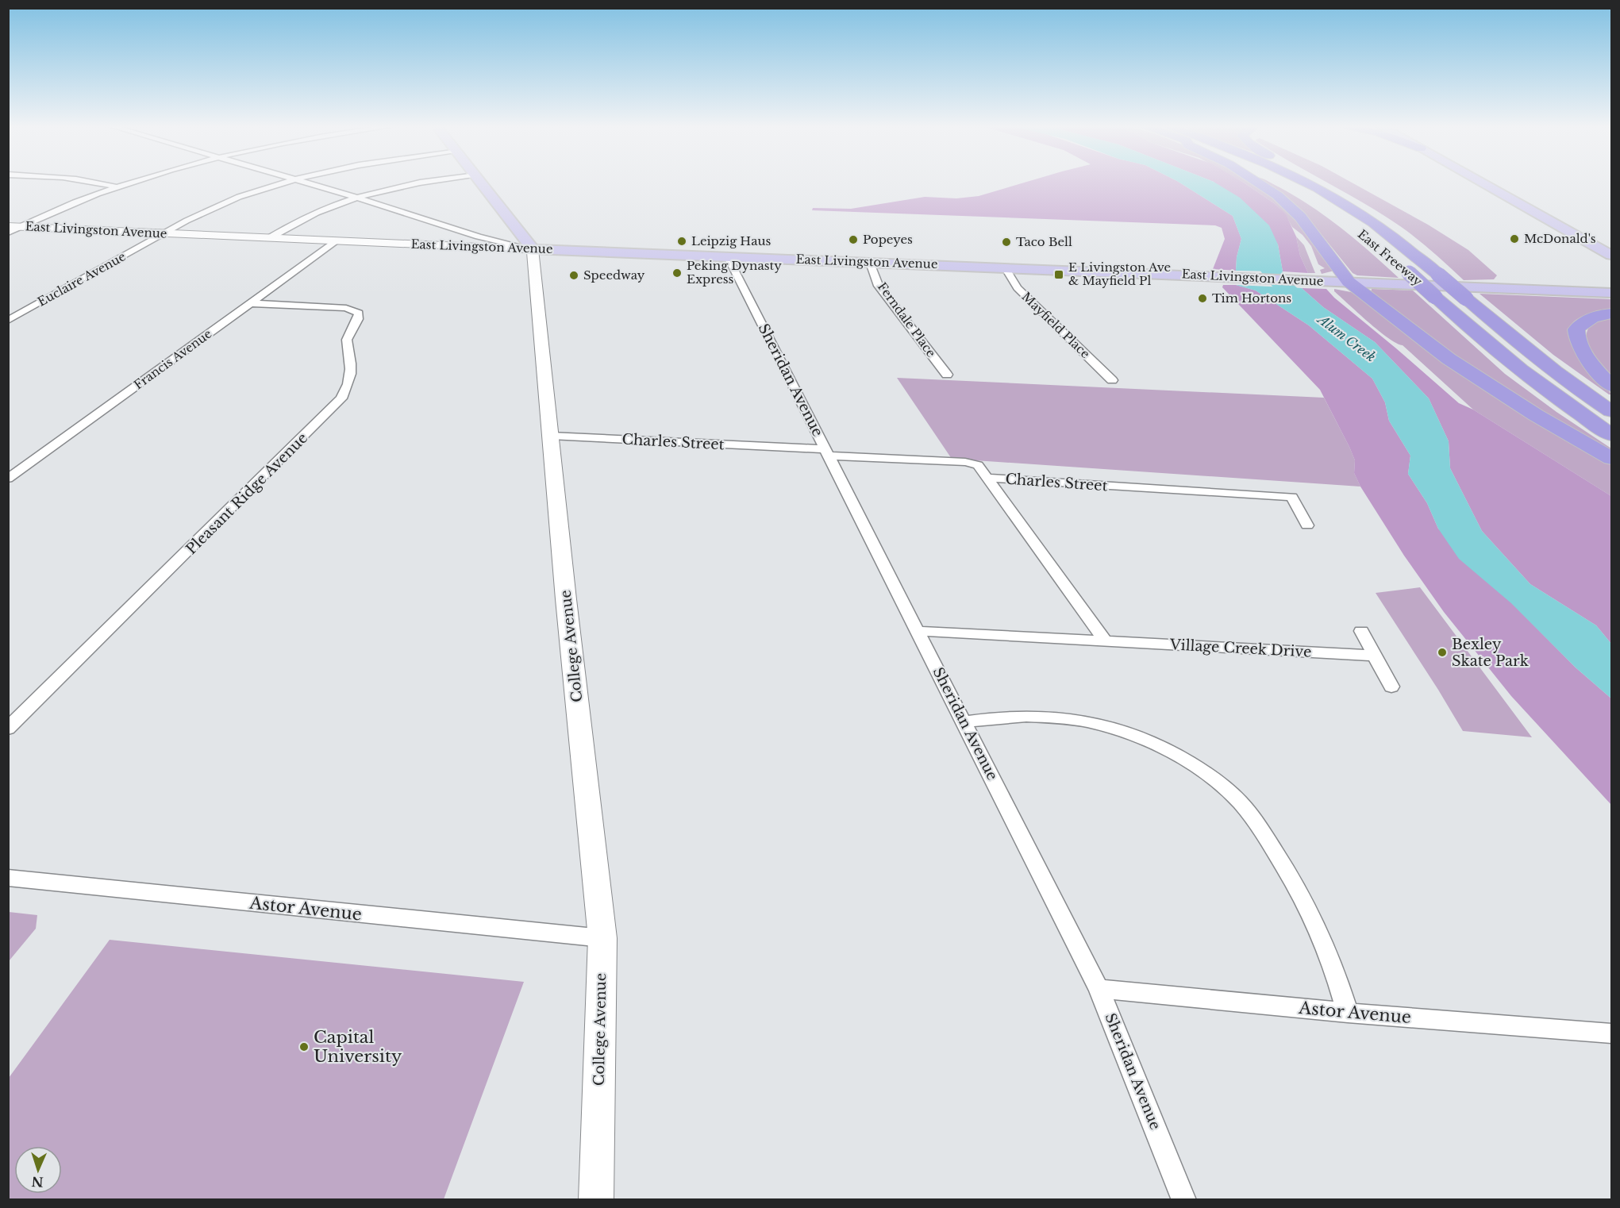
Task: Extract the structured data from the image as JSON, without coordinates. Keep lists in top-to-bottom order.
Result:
{
  "streets": {
    "highway": ["East Freeway"],
    "main road": ["East Livingston Avenue", "College Avenue"],
    "street": [
      "Euclaire Avenue",
      "Ferndale Place",
      "Mayfield Place",
      "Francis Avenue",
      "Sheridan Avenue",
      "Charles Street",
      "Pleasant Ridge Avenue",
      "Village Creek Drive",
      "Astor Avenue"
    ]
  },
  "crossings": [
    ["East Livingston Avenue", "Euclaire Avenue"],
    ["East Livingston Avenue", "Ferndale Place"],
    ["East Livingston Avenue", "Mayfield Place"],
    ["East Livingston Avenue", "Francis Avenue"],
    ["East Livingston Avenue", "Sheridan Avenue"],
    ["East Livingston Avenue", "College Avenue"],
    ["Francis Avenue", "Pleasant Ridge Avenue"],
    ["Sheridan Avenue", "Charles Street"],
    ["Sheridan Avenue", "Village Creek Drive"],
    ["Sheridan Avenue", "Astor Avenue"],
    ["Charles Street", "College Avenue"],
    ["College Avenue", "Astor Avenue"]
  ],
  "water": ["Alum Creek"],
  "places": {
    "other": [
      "McDonald's",
      "Popeyes",
      "Leipzig Haus",
      "Taco Bell",
      "Peking Dynasty Express",
      "Speedway",
      "Tim Hortons",
      "Bexley Skate Park",
      "Capital University"
    ],
    "transit": ["E Livingston Ave & Mayfield Pl"]
  },
  "north": "bottom"
}
